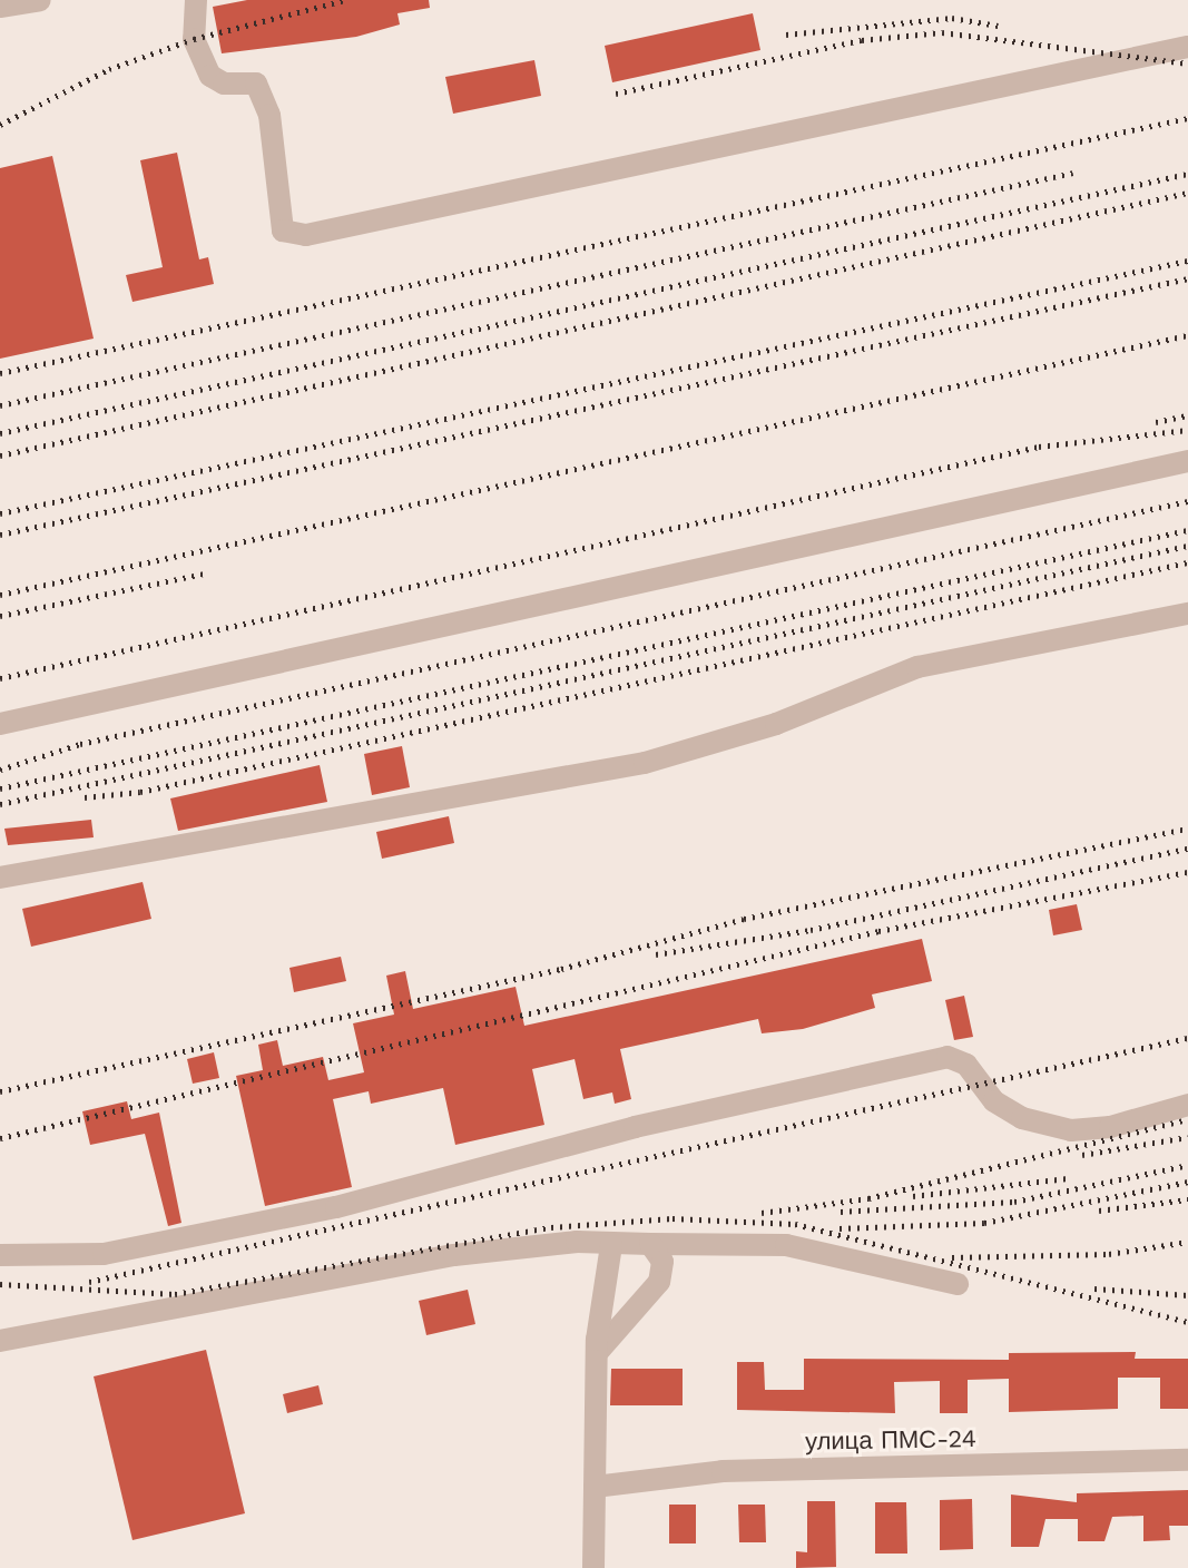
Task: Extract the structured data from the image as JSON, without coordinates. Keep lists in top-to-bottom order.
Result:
{
  "streets": {
    "street": ["улица ПМС-24"]
  }
}
